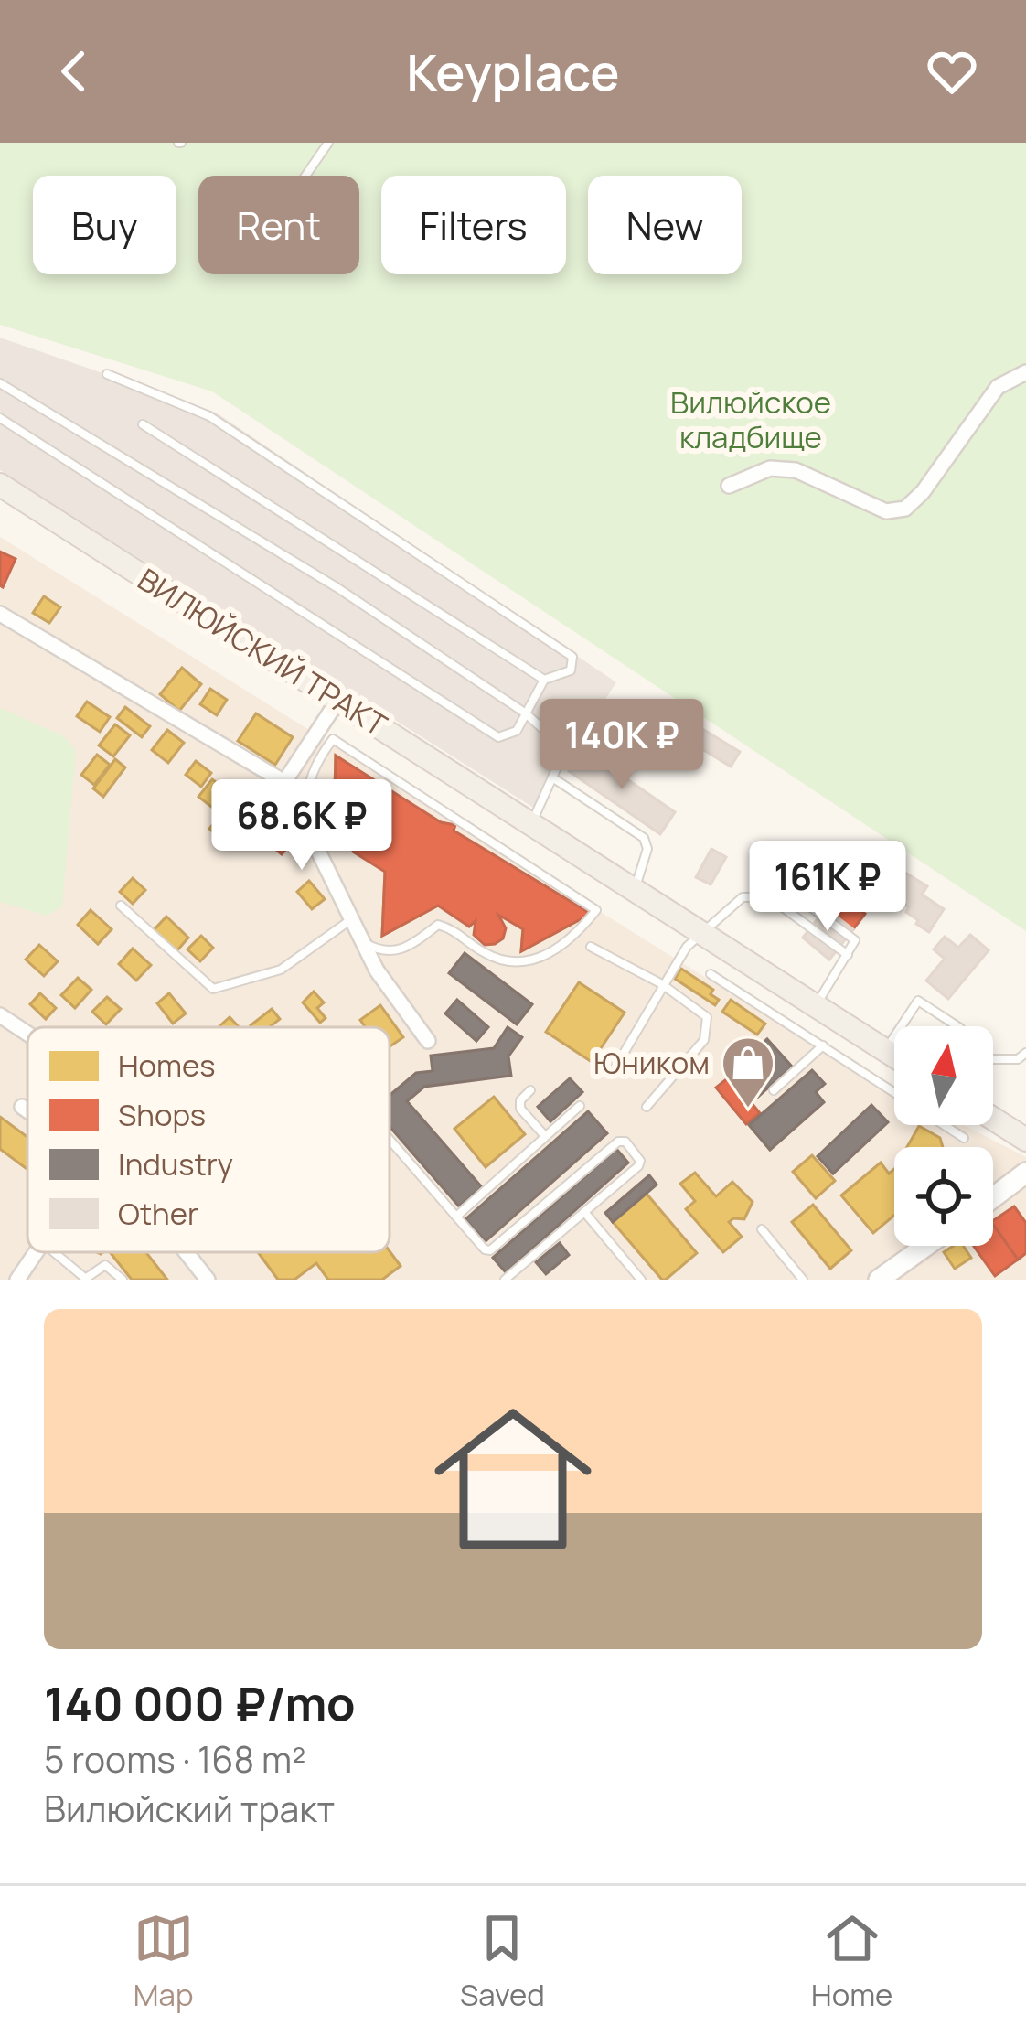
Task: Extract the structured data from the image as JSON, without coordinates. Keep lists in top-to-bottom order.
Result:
{
  "streets": {
    "main road": ["ВИЛЮЙСКИЙ ТРАКТ"]
  },
  "parks": ["Вилюйское кладбище"],
  "places": {
    "shop": ["Юником"]
  },
  "legend": [
    "Homes",
    "Shops",
    "Industry",
    "Other"
  ],
  "north": "top",
  "page": {
    "header": "Keyplace",
    "chip": [
      "Buy",
      "Rent",
      "Filters",
      "New"
    ],
    "price": ["140K ₽", "68.6K ₽", "161K ₽"],
    "list": [
      {
        "name": "140 000 ₽/mo",
        "note": "5 rooms · 168 m² · Вилюйский тракт"
      }
    ],
    "tabs": ["Map", "Saved", "Home"]
  }
}
